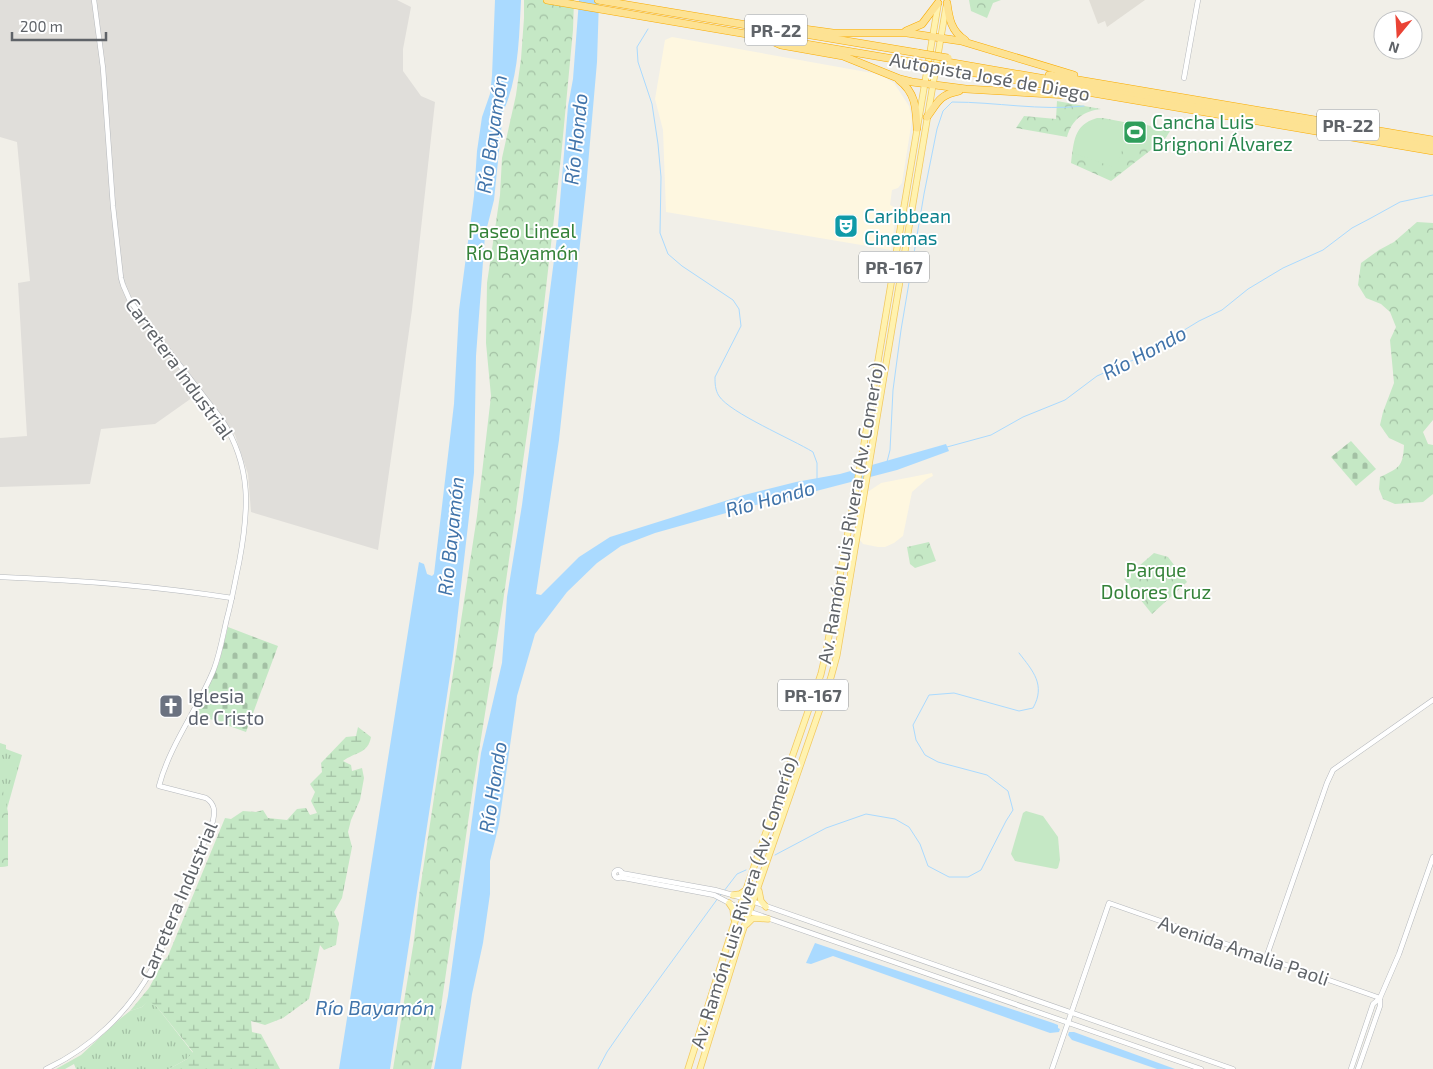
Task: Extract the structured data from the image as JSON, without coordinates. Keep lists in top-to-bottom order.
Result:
{
  "streets": {
    "highway": ["PR-22", "Autopista José de Diego"],
    "main road": ["PR-167", "Av. Ramón Luis Rivera (Av. Comerío)"],
    "street": ["Carretera Industrial", "Avenida Amalia Paoli"]
  },
  "water": ["Río Bayamón", "Río Hondo"],
  "parks": ["Paseo Lineal Río Bayamón", "Parque Dolores Cruz"],
  "places": {
    "sports": ["Cancha Luis Brignoni Álvarez"],
    "theatre": ["Caribbean Cinemas"],
    "church": ["Iglesia de Cristo"]
  },
  "scale_bar": "200 m",
  "north": "bottom"
}
